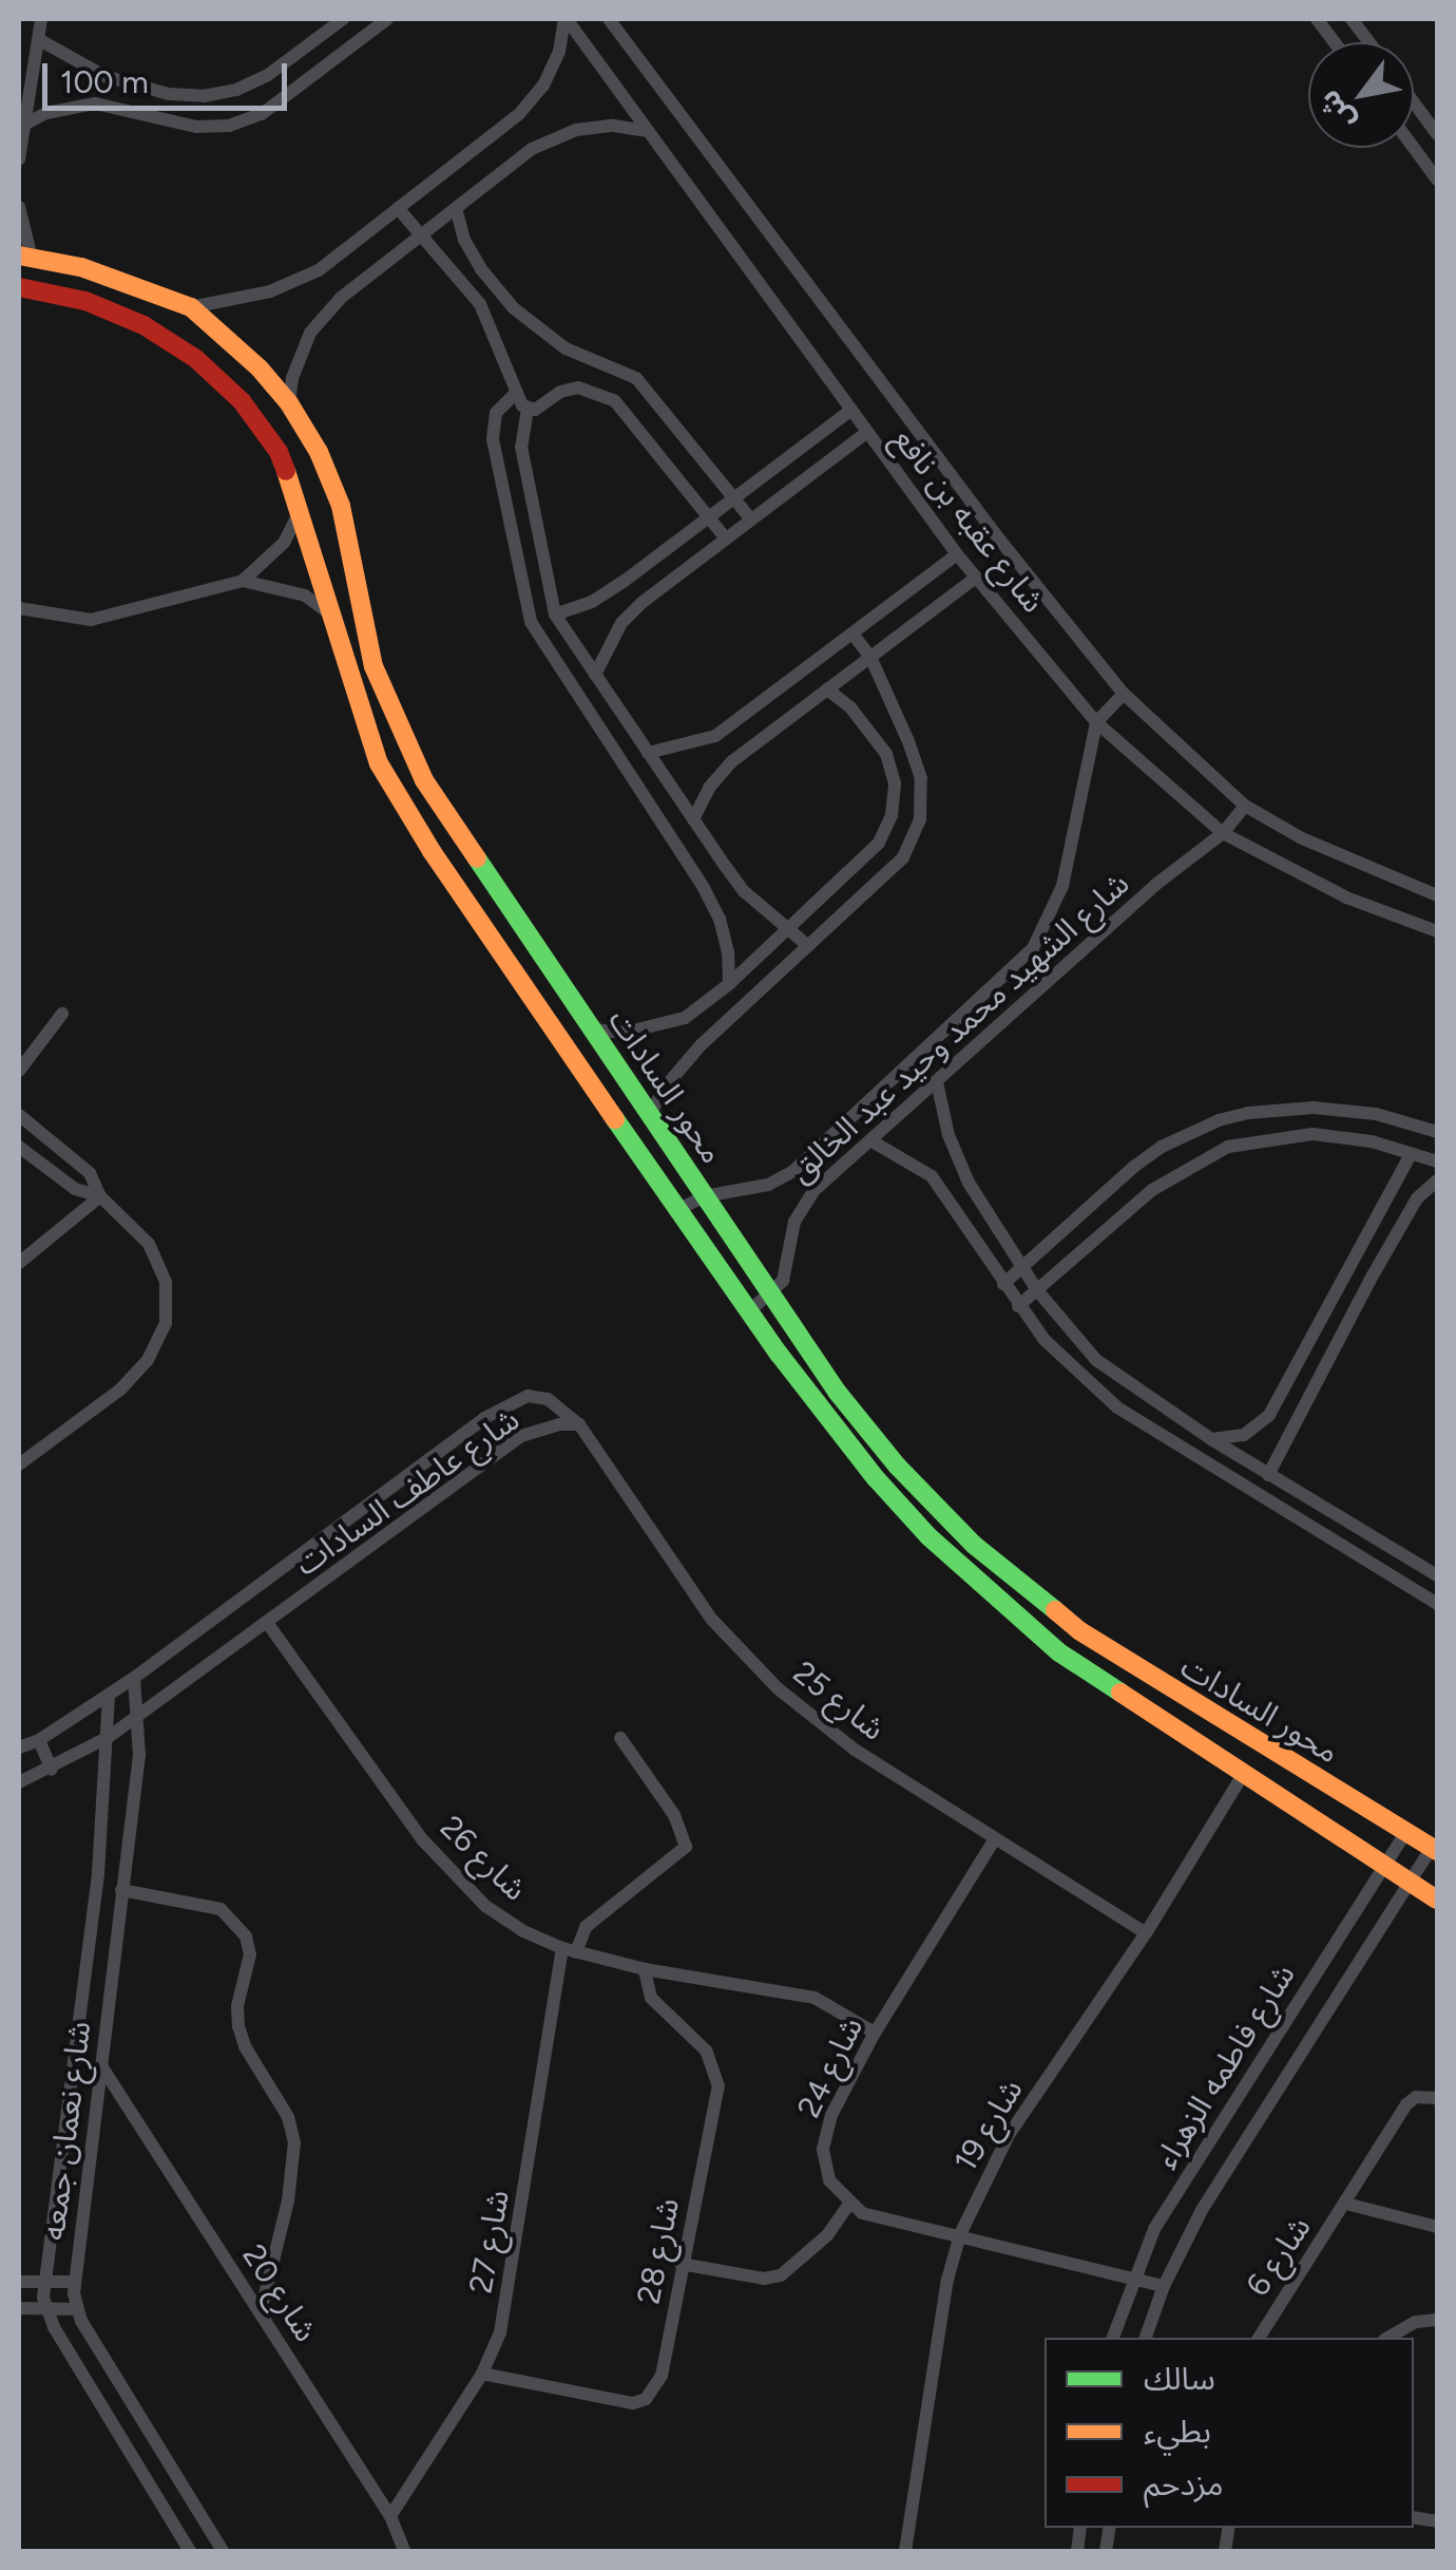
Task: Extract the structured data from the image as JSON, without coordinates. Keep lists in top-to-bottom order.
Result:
{
  "streets": {
    "street": [
      "شارع عقبه بن نافع",
      "شارع الشهيد محمد وحيد عبد الخالق",
      "محور السادات",
      "شارع عاطف السادات",
      "شارع 25",
      "شارع 26",
      "شارع فاطمه الزهراء",
      "شارع 24",
      "شارع 19",
      "شارع نعمان جمعه",
      "شارع 27",
      "شارع 28",
      "شارع 6",
      "شارع 20"
    ]
  },
  "crossings": [
    ["شارع عقبه بن نافع", "شارع الشهيد محمد وحيد عبد الخالق"],
    ["شارع الشهيد محمد وحيد عبد الخالق", "محور السادات"],
    ["محور السادات", "شارع فاطمه الزهراء"],
    ["محور السادات", "شارع 19"],
    ["شارع عاطف السادات", "شارع 25"],
    ["شارع عاطف السادات", "شارع 26"],
    ["شارع عاطف السادات", "شارع نعمان جمعه"],
    ["شارع 25", "شارع 24"],
    ["شارع 25", "شارع 19"],
    ["شارع 26", "شارع 24"],
    ["شارع 26", "شارع 27"],
    ["شارع 26", "شارع 28"],
    ["شارع نعمان جمعه", "شارع 20"],
    ["شارع 27", "شارع 28"],
    ["شارع 27", "شارع 20"]
  ],
  "legend": ["سالك", "بطيء", "مزدحم"],
  "scale_bar": "100 m",
  "north": "bottom left"
}
